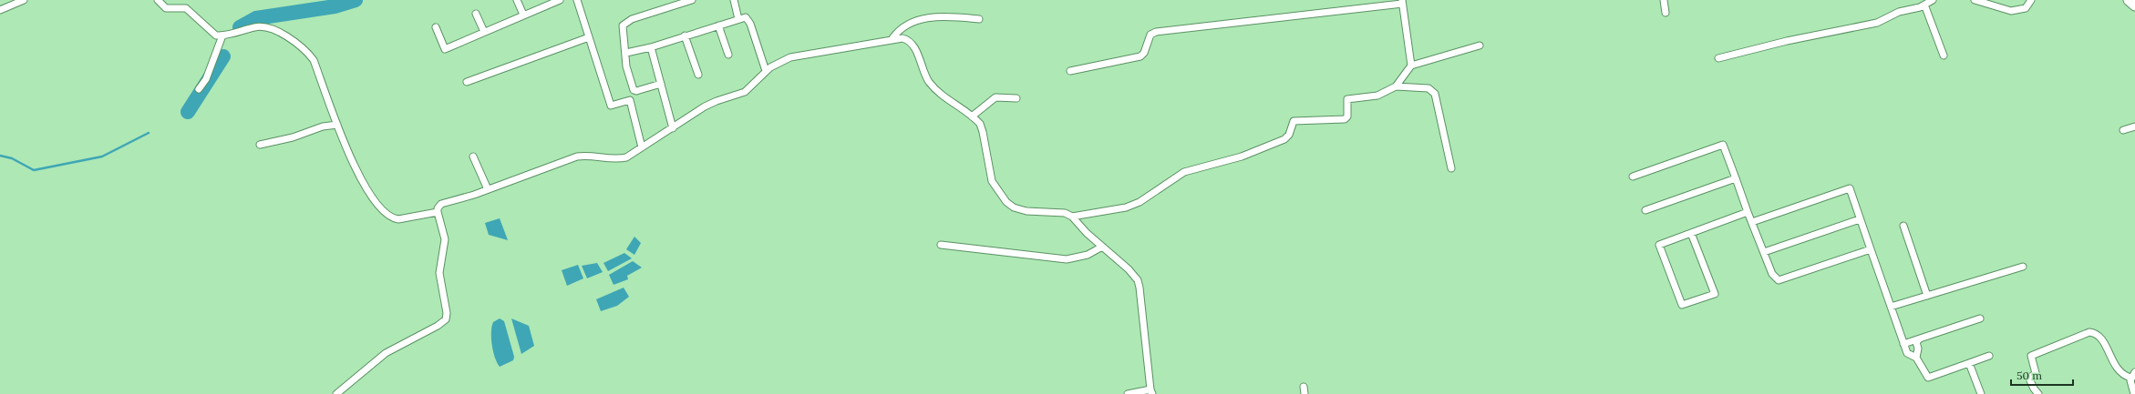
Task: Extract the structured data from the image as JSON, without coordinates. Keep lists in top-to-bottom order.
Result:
{
  "scale_bar": "50 m"
}
